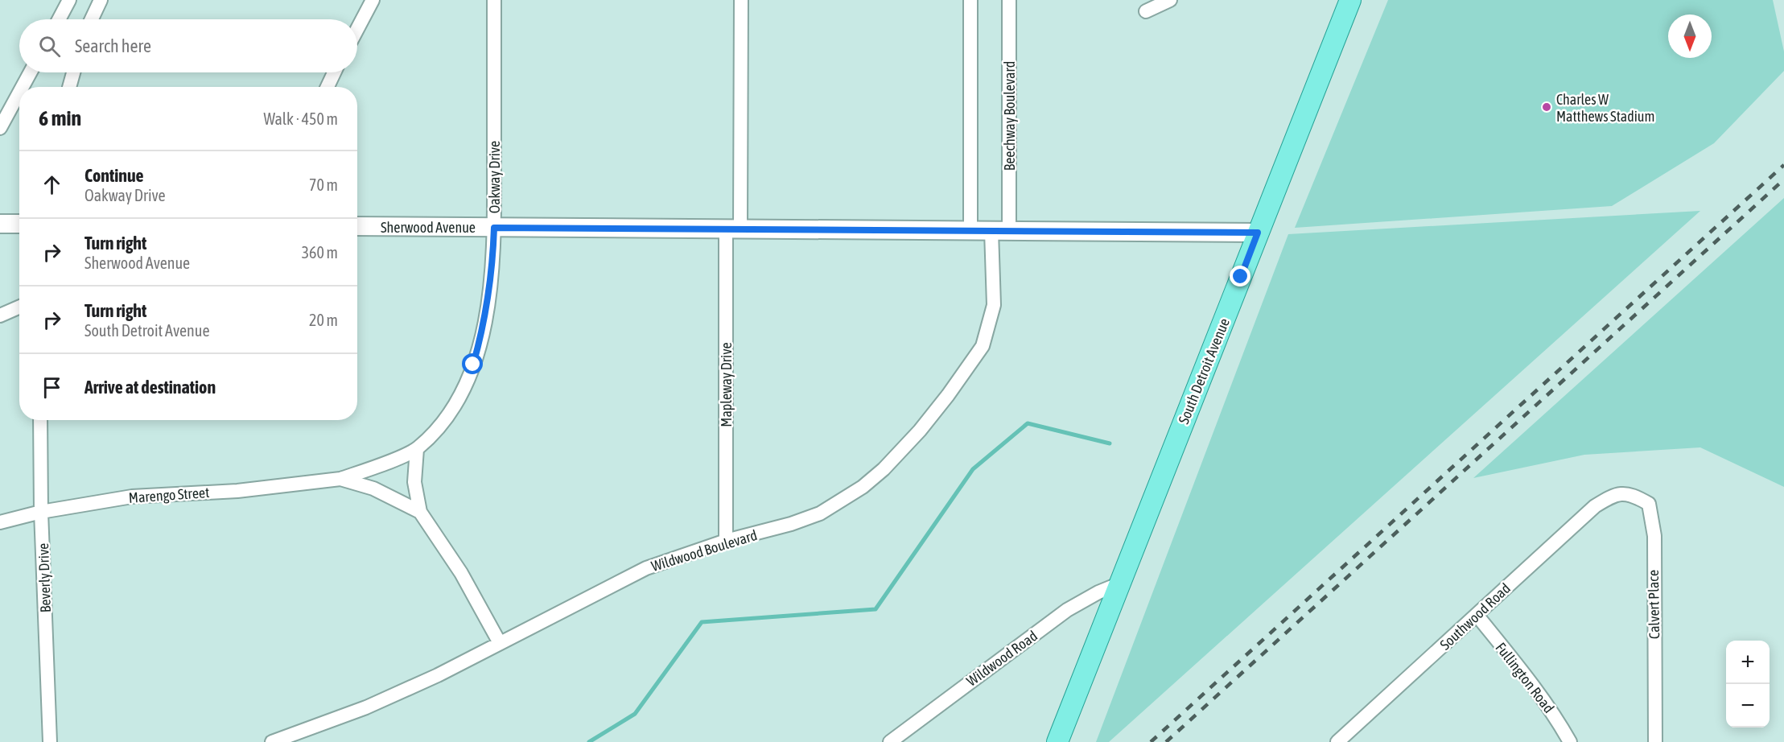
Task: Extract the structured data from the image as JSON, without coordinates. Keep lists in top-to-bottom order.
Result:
{
  "streets": {
    "main road": ["South Detroit Avenue"],
    "street": [
      "Beechway Boulevard",
      "Oakway Drive",
      "Sherwood Avenue",
      "Mapleway Drive",
      "Marengo Street",
      "Wildwood Boulevard",
      "Beverly Drive",
      "Calvert Place",
      "Southwood Road",
      "Wildwood Road",
      "Fullington Road"
    ]
  },
  "crossings": [
    ["Beechway Boulevard", "Sherwood Avenue"],
    ["Beechway Boulevard", "Wildwood Boulevard"],
    ["Oakway Drive", "Sherwood Avenue"],
    ["Oakway Drive", "Marengo Street"],
    ["Sherwood Avenue", "South Detroit Avenue"],
    ["Sherwood Avenue", "Mapleway Drive"],
    ["Sherwood Avenue", "Wildwood Boulevard"],
    ["South Detroit Avenue", "Wildwood Road"],
    ["Mapleway Drive", "Wildwood Boulevard"],
    ["Marengo Street", "Wildwood Boulevard"],
    ["Marengo Street", "Beverly Drive"],
    ["Calvert Place", "Southwood Road"],
    ["Southwood Road", "Fullington Road"]
  ],
  "places": ["Charles W Matthews Stadium"],
  "north": "bottom",
  "page": {
    "search": "Search here",
    "heading": ["6 min", "Walk · 450 m"],
    "list": [
      ["Continue", "Oakway Drive", "70 m"],
      ["Turn right", "Sherwood Avenue", "360 m"],
      ["Turn right", "South Detroit Avenue", "20 m"],
      "Arrive at destination"
    ],
    "map_buttons": ["+", "−"]
  }
}
